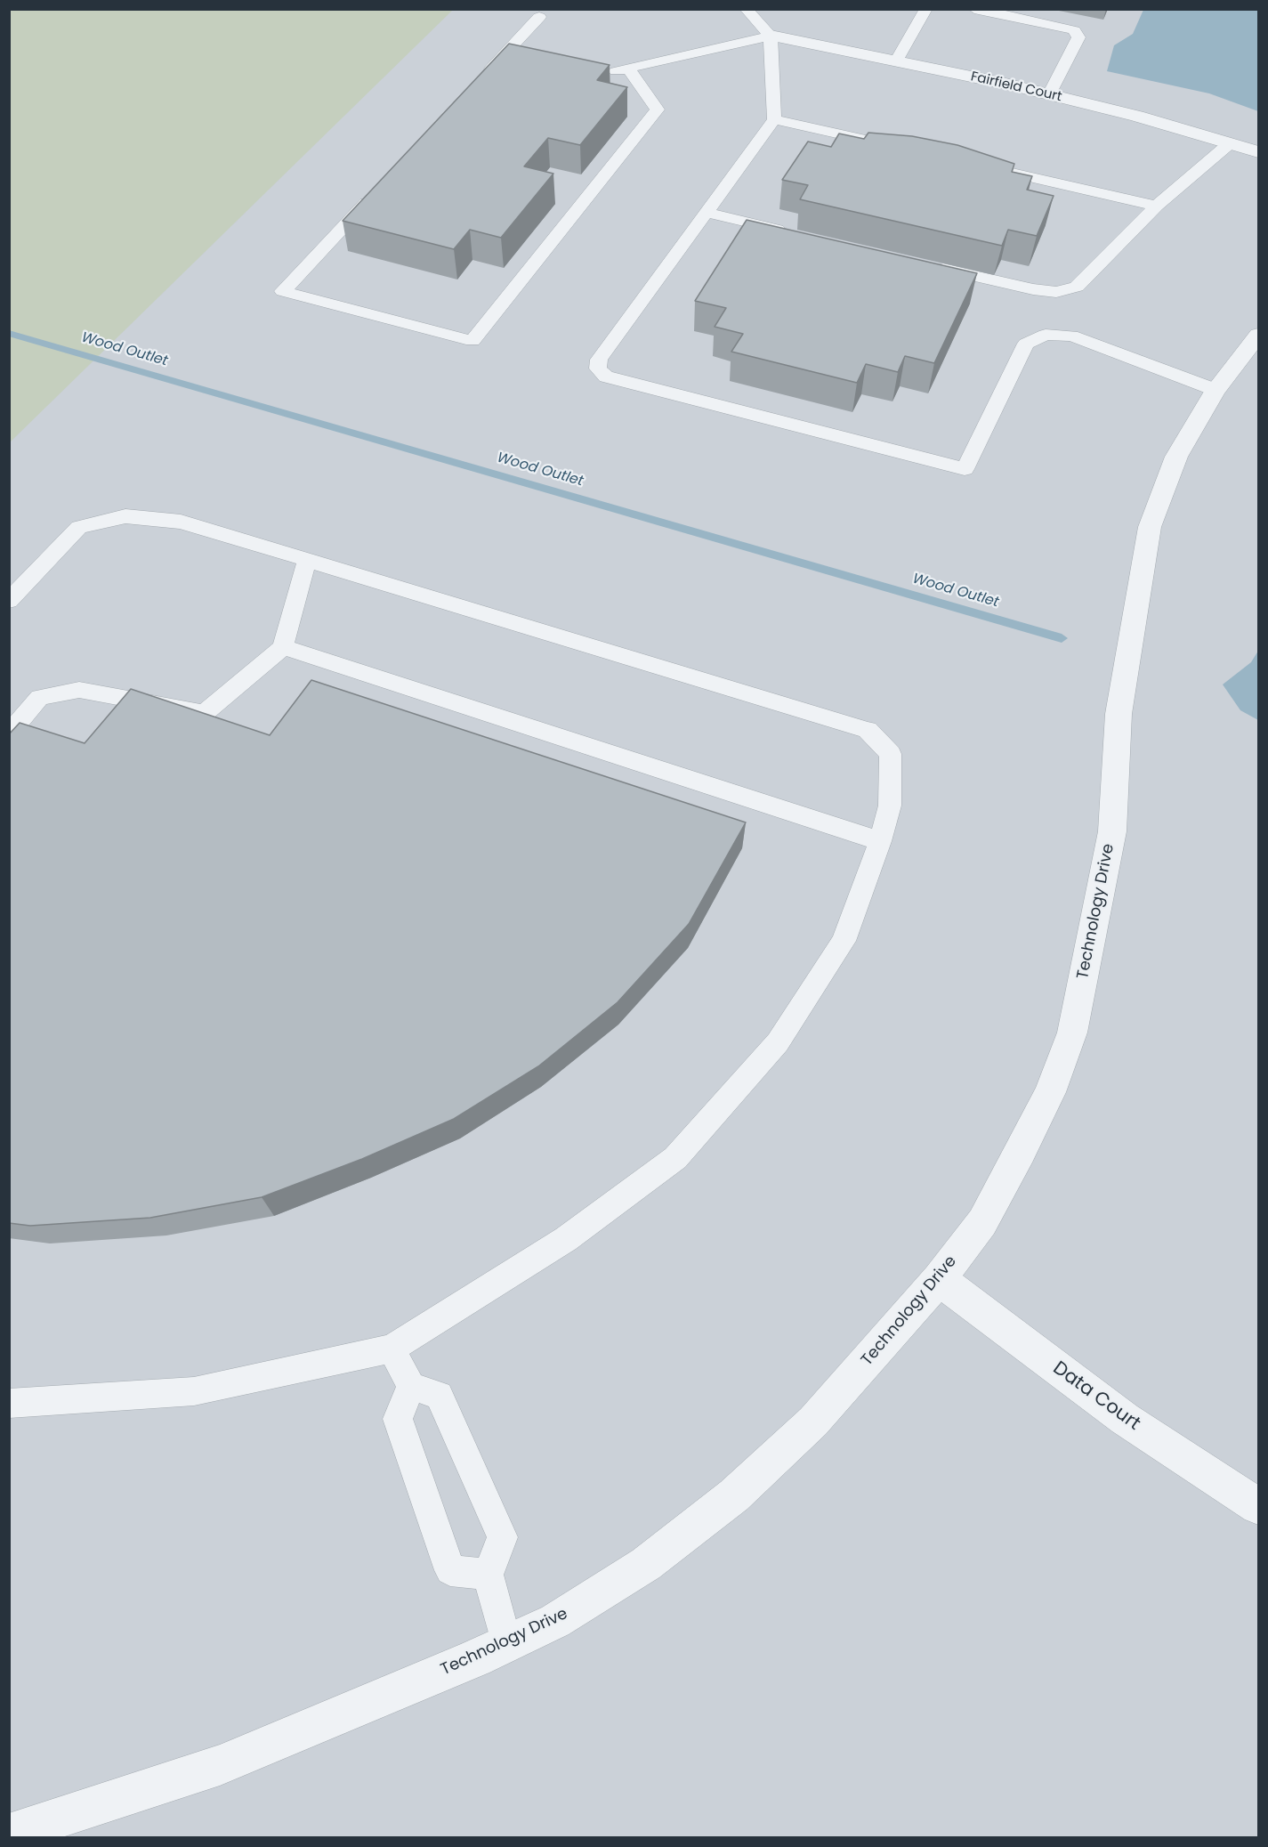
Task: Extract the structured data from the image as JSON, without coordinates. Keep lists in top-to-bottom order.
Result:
{
  "streets": {
    "street": ["Fairfield Court", "Technology Drive", "Data Court"]
  },
  "crossings": [
    ["Technology Drive", "Data Court"]
  ],
  "water": ["Wood Outlet"]
}
